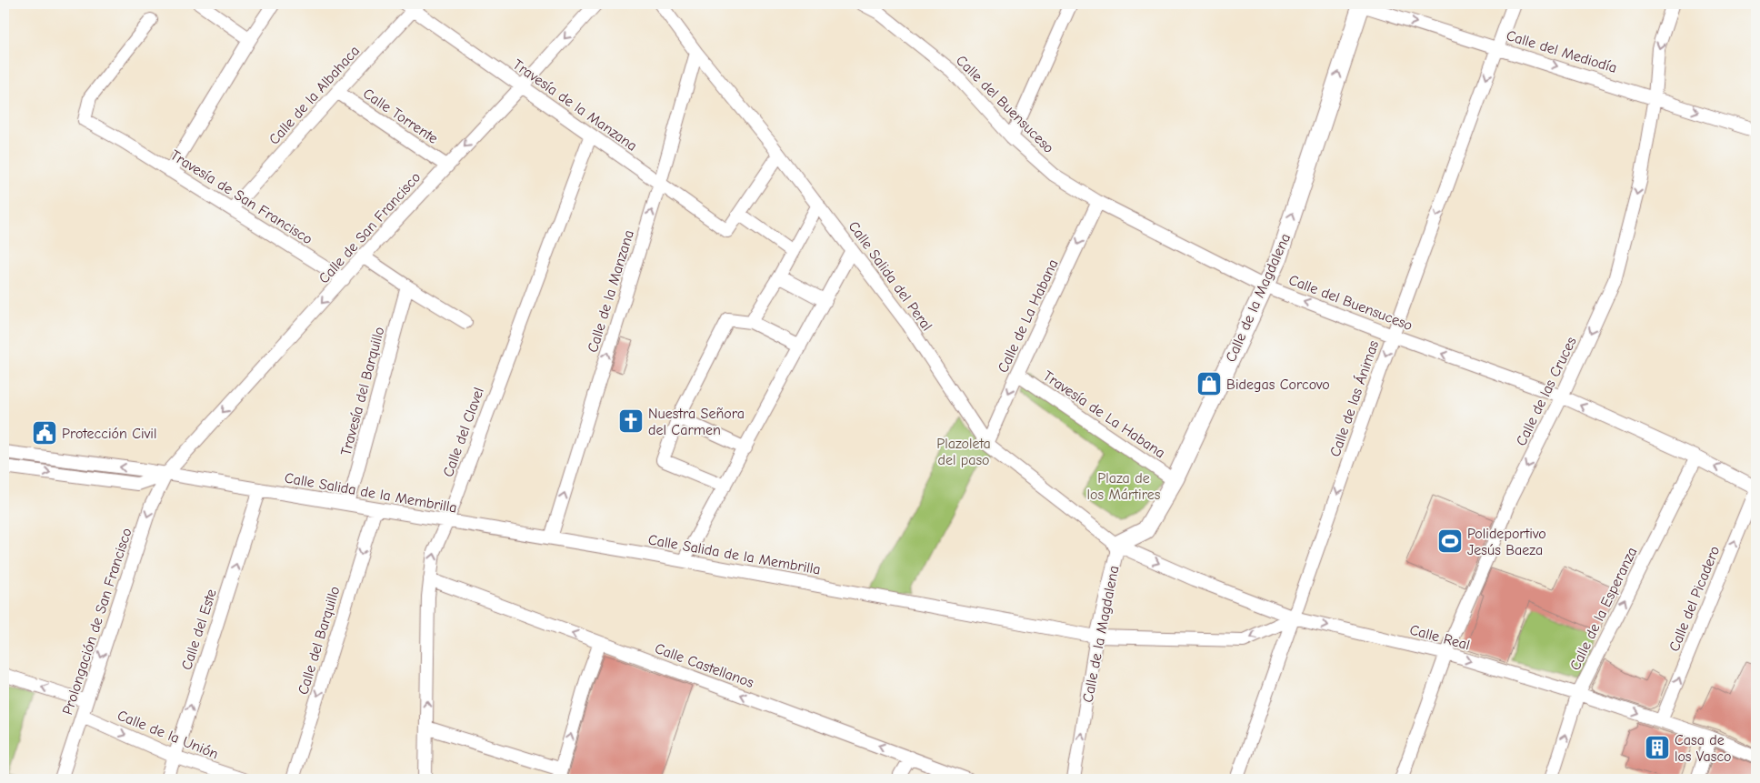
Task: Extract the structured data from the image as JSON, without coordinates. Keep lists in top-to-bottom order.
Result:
{
  "streets": {
    "street": [
      "Calle del Mediodía",
      "Calle de la Albahaca",
      "Calle del Buensuceso",
      "Travesía de la Manzana",
      "Calle Torrente",
      "Travesía de San Francisco",
      "Calle de San Francisco",
      "Calle Salida del Peral",
      "Calle de la Manzana",
      "Calle de la Magdalena",
      "Calle de La Habana",
      "Travesía del Barquillo",
      "Calle de las Cruces",
      "Calle de las Ánimas",
      "Travesía de La Habana",
      "Calle del Clavel",
      "Calle Salida de la Membrilla",
      "Calle del Picadero",
      "Calle de la Esperanza",
      "Prolongación de San Francisco",
      "Calle del Este",
      "Calle Real",
      "Calle del Barquillo",
      "Calle Castellanos",
      "Calle de la Unión"
    ]
  },
  "crossings": [
    ["Calle del Mediodía", "Calle de la Magdalena"],
    ["Calle del Mediodía", "Calle de las Cruces"],
    ["Calle del Mediodía", "Calle de las Ánimas"],
    ["Calle de la Albahaca", "Travesía de la Manzana"],
    ["Calle de la Albahaca", "Calle Torrente"],
    ["Calle de la Albahaca", "Travesía de San Francisco"],
    ["Calle del Buensuceso", "Calle de la Magdalena"],
    ["Calle del Buensuceso", "Calle de La Habana"],
    ["Calle del Buensuceso", "Calle de las Cruces"],
    ["Calle del Buensuceso", "Calle de las Ánimas"],
    ["Calle del Buensuceso", "Calle del Picadero"],
    ["Calle del Buensuceso", "Calle de la Esperanza"],
    ["Travesía de la Manzana", "Calle de San Francisco"],
    ["Travesía de la Manzana", "Calle de la Manzana"],
    ["Travesía de la Manzana", "Calle del Clavel"],
    ["Calle Torrente", "Calle de San Francisco"],
    ["Travesía de San Francisco", "Calle de San Francisco"],
    ["Calle de San Francisco", "Calle Salida de la Membrilla"],
    ["Calle de San Francisco", "Prolongación de San Francisco"],
    ["Calle Salida del Peral", "Calle de la Manzana"],
    ["Calle Salida del Peral", "Calle de la Magdalena"],
    ["Calle Salida del Peral", "Calle de La Habana"],
    ["Calle Salida del Peral", "Calle Real"],
    ["Calle de la Manzana", "Calle Salida de la Membrilla"],
    ["Calle de la Magdalena", "Travesía de La Habana"],
    ["Calle de la Magdalena", "Calle Salida de la Membrilla"],
    ["Calle de la Magdalena", "Calle Real"],
    ["Calle de La Habana", "Travesía de La Habana"],
    ["Travesía del Barquillo", "Calle Salida de la Membrilla"],
    ["Calle de las Cruces", "Calle Real"],
    ["Calle de las Ánimas", "Calle Salida de la Membrilla"],
    ["Calle de las Ánimas", "Calle Real"],
    ["Calle del Clavel", "Calle Salida de la Membrilla"],
    ["Calle del Clavel", "Calle Castellanos"],
    ["Calle Salida de la Membrilla", "Prolongación de San Francisco"],
    ["Calle Salida de la Membrilla", "Calle del Este"],
    ["Calle Salida de la Membrilla", "Calle Real"],
    ["Calle Salida de la Membrilla", "Calle del Barquillo"],
    ["Calle del Picadero", "Calle Real"],
    ["Calle de la Esperanza", "Calle Real"],
    ["Prolongación de San Francisco", "Calle de la Unión"],
    ["Calle del Este", "Calle de la Unión"]
  ],
  "one_way": [
    "Calle del Mediodía",
    "Calle del Buensuceso",
    "Calle de San Francisco",
    "Calle de la Manzana",
    "Calle de la Magdalena",
    "Calle de La Habana",
    "Calle de las Cruces",
    "Calle de las Ánimas",
    "Calle del Picadero",
    "Calle de la Esperanza",
    "Prolongación de San Francisco",
    "Calle del Este",
    "Calle Real",
    "Calle del Barquillo",
    "Calle Castellanos",
    "Calle de la Unión"
  ],
  "parks": ["Plazoleta del paso", "Plaza de los Mártires"],
  "places": {
    "shop": ["Bidegas Corcovo"],
    "church": ["Nuestra Señora del Carmen"],
    "public building": ["Protección Civil"],
    "sports": ["Polideportivo Jesús Baeza"],
    "building": ["Casa de los Vasco"]
  }
}
